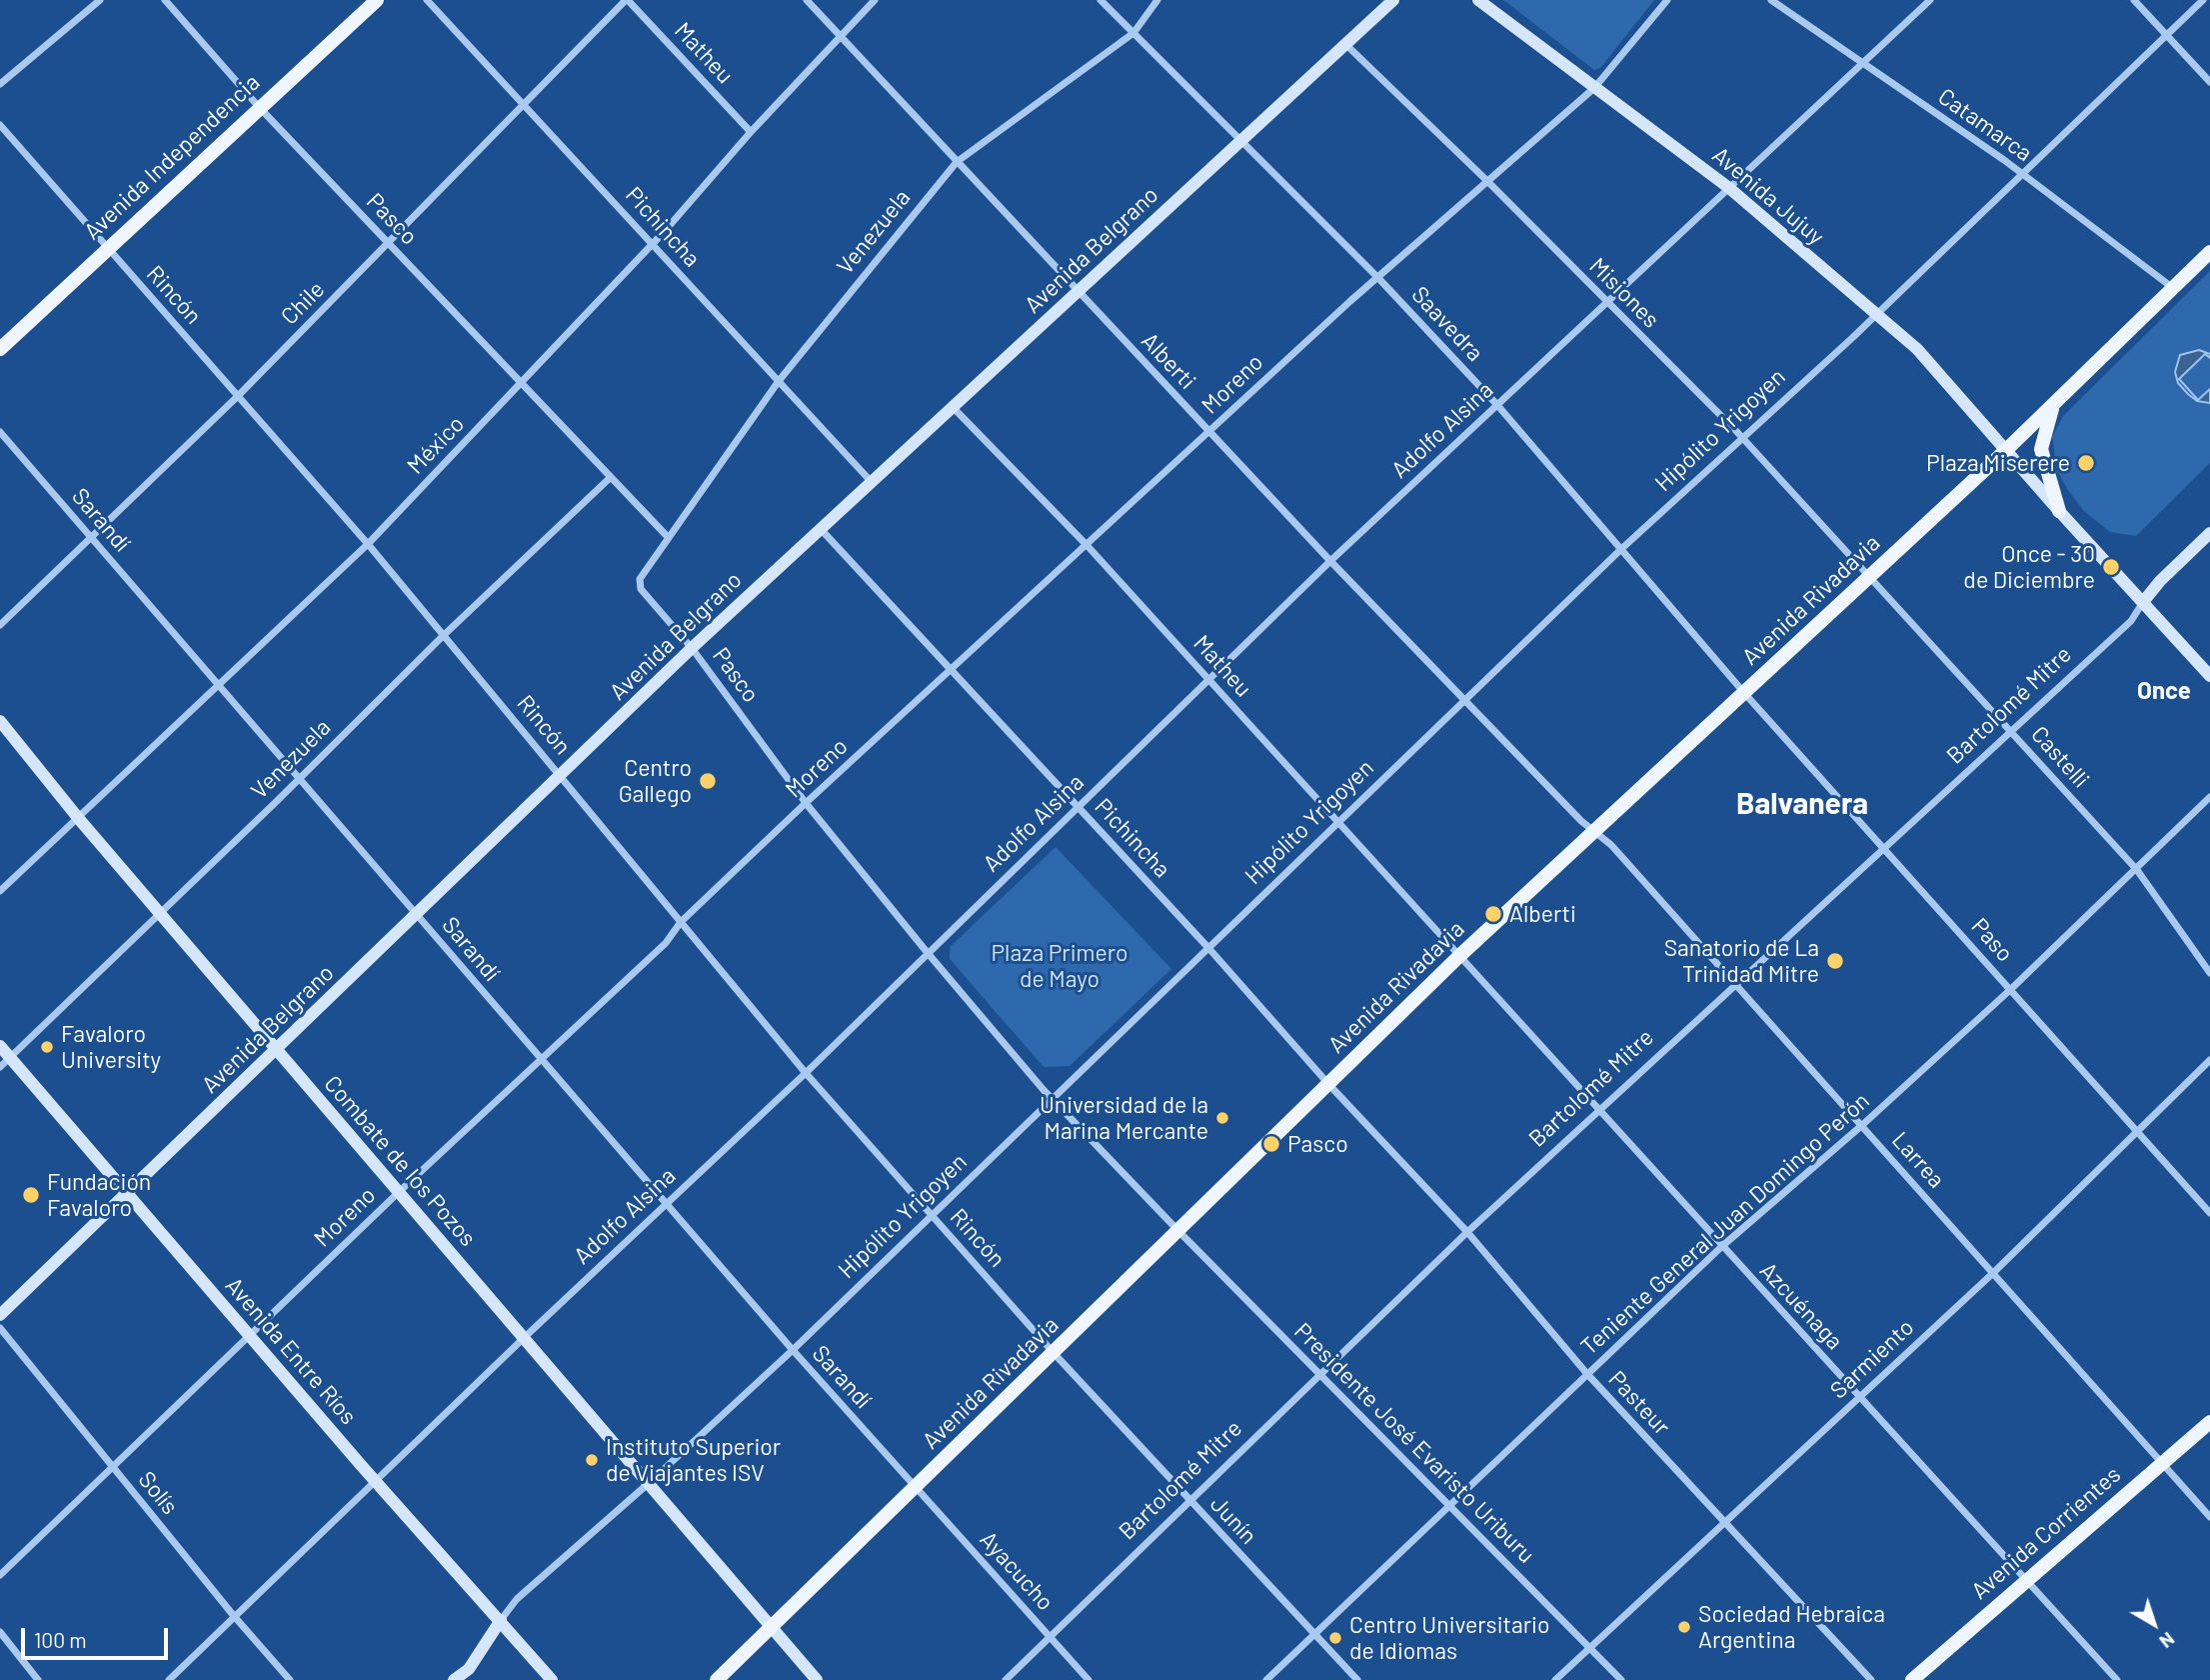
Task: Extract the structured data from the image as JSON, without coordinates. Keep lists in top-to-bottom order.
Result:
{
  "streets": {
    "main road": [
      "Avenida Independencia",
      "Avenida Jujuy",
      "Avenida Belgrano",
      "Hipólito Yrigoyen",
      "Avenida Rivadavia",
      "Bartolomé Mitre",
      "Combate de los Pozos",
      "Avenida Entre Ríos",
      "Avenida Corrientes"
    ],
    "street": [
      "Matheu",
      "Catamarca",
      "Pasco",
      "Pichincha",
      "Venezuela",
      "Misiones",
      "Rincón",
      "Chile",
      "Saavedra",
      "Alberti",
      "Moreno",
      "Adolfo Alsina",
      "México",
      "Sarandí",
      "Castelli",
      "Paso",
      "Larrea",
      "Teniente General Juan Domingo Perón",
      "Azcuénaga",
      "Sarmiento",
      "Pasteur",
      "Presidente José Evaristo Uriburu",
      "Solís",
      "Junín",
      "Ayacucho"
    ]
  },
  "crossings": [
    ["Matheu", "Avenida Belgrano"],
    ["Matheu", "Chile"],
    ["Matheu", "Moreno"],
    ["Matheu", "Adolfo Alsina"],
    ["Matheu", "Hipólito Yrigoyen"],
    ["Matheu", "México"],
    ["Matheu", "Avenida Rivadavia"],
    ["Matheu", "Azcuénaga"],
    ["Catamarca", "Adolfo Alsina"],
    ["Catamarca", "Hipólito Yrigoyen"],
    ["Catamarca", "Avenida Rivadavia"],
    ["Avenida Independencia", "Pasco"],
    ["Avenida Independencia", "Rincón"],
    ["Avenida Jujuy", "Moreno"],
    ["Avenida Jujuy", "Adolfo Alsina"],
    ["Avenida Jujuy", "Hipólito Yrigoyen"],
    ["Avenida Jujuy", "Avenida Rivadavia"],
    ["Avenida Jujuy", "Bartolomé Mitre"],
    ["Pasco", "Venezuela"],
    ["Pasco", "Avenida Belgrano"],
    ["Pasco", "Chile"],
    ["Pasco", "Moreno"],
    ["Pasco", "Adolfo Alsina"],
    ["Pasco", "Hipólito Yrigoyen"],
    ["Pasco", "México"],
    ["Pasco", "Avenida Rivadavia"],
    ["Pasco", "Presidente José Evaristo Uriburu"],
    ["Pichincha", "Venezuela"],
    ["Pichincha", "Avenida Belgrano"],
    ["Pichincha", "Chile"],
    ["Pichincha", "Moreno"],
    ["Pichincha", "Adolfo Alsina"],
    ["Pichincha", "Hipólito Yrigoyen"],
    ["Pichincha", "México"],
    ["Pichincha", "Avenida Rivadavia"],
    ["Pichincha", "Pasteur"],
    ["Venezuela", "Rincón"],
    ["Venezuela", "Saavedra"],
    ["Venezuela", "Alberti"],
    ["Venezuela", "Sarandí"],
    ["Venezuela", "Combate de los Pozos"],
    ["Venezuela", "Avenida Entre Ríos"],
    ["Avenida Belgrano", "Misiones"],
    ["Avenida Belgrano", "Rincón"],
    ["Avenida Belgrano", "Saavedra"],
    ["Avenida Belgrano", "Alberti"],
    ["Avenida Belgrano", "Sarandí"],
    ["Avenida Belgrano", "Combate de los Pozos"],
    ["Avenida Belgrano", "Avenida Entre Ríos"],
    ["Misiones", "Moreno"],
    ["Misiones", "Adolfo Alsina"],
    ["Misiones", "Hipólito Yrigoyen"],
    ["Misiones", "Avenida Rivadavia"],
    ["Misiones", "Castelli"],
    ["Rincón", "Chile"],
    ["Rincón", "Moreno"],
    ["Rincón", "Adolfo Alsina"],
    ["Rincón", "Hipólito Yrigoyen"],
    ["Rincón", "México"],
    ["Rincón", "Avenida Rivadavia"],
    ["Rincón", "Junín"],
    ["Chile", "Sarandí"],
    ["Saavedra", "Moreno"],
    ["Saavedra", "Adolfo Alsina"],
    ["Saavedra", "Hipólito Yrigoyen"],
    ["Saavedra", "Avenida Rivadavia"],
    ["Saavedra", "Paso"],
    ["Alberti", "Moreno"],
    ["Alberti", "Adolfo Alsina"],
    ["Alberti", "Hipólito Yrigoyen"],
    ["Alberti", "México"],
    ["Alberti", "Avenida Rivadavia"],
    ["Alberti", "Larrea"],
    ["Moreno", "Sarandí"],
    ["Moreno", "Combate de los Pozos"],
    ["Moreno", "Avenida Entre Ríos"],
    ["Moreno", "Solís"],
    ["Adolfo Alsina", "Sarandí"],
    ["Adolfo Alsina", "Combate de los Pozos"],
    ["Adolfo Alsina", "Avenida Entre Ríos"],
    ["Adolfo Alsina", "Solís"],
    ["Hipólito Yrigoyen", "Sarandí"],
    ["Hipólito Yrigoyen", "Combate de los Pozos"],
    ["Hipólito Yrigoyen", "Avenida Entre Ríos"],
    ["México", "Sarandí"],
    ["México", "Combate de los Pozos"],
    ["Sarandí", "Avenida Rivadavia"],
    ["Sarandí", "Ayacucho"],
    ["Avenida Rivadavia", "Castelli"],
    ["Avenida Rivadavia", "Paso"],
    ["Avenida Rivadavia", "Larrea"],
    ["Avenida Rivadavia", "Combate de los Pozos"],
    ["Avenida Rivadavia", "Azcuénaga"],
    ["Avenida Rivadavia", "Pasteur"],
    ["Avenida Rivadavia", "Presidente José Evaristo Uriburu"],
    ["Avenida Rivadavia", "Junín"],
    ["Avenida Rivadavia", "Ayacucho"],
    ["Bartolomé Mitre", "Castelli"],
    ["Bartolomé Mitre", "Paso"],
    ["Bartolomé Mitre", "Larrea"],
    ["Bartolomé Mitre", "Azcuénaga"],
    ["Bartolomé Mitre", "Pasteur"],
    ["Bartolomé Mitre", "Presidente José Evaristo Uriburu"],
    ["Bartolomé Mitre", "Junín"],
    ["Bartolomé Mitre", "Ayacucho"],
    ["Castelli", "Teniente General Juan Domingo Perón"],
    ["Paso", "Teniente General Juan Domingo Perón"],
    ["Paso", "Sarmiento"],
    ["Larrea", "Teniente General Juan Domingo Perón"],
    ["Larrea", "Sarmiento"],
    ["Larrea", "Avenida Corrientes"],
    ["Teniente General Juan Domingo Perón", "Azcuénaga"],
    ["Teniente General Juan Domingo Perón", "Pasteur"],
    ["Teniente General Juan Domingo Perón", "Presidente José Evaristo Uriburu"],
    ["Teniente General Juan Domingo Perón", "Junín"],
    ["Azcuénaga", "Sarmiento"],
    ["Azcuénaga", "Avenida Corrientes"],
    ["Sarmiento", "Pasteur"],
    ["Sarmiento", "Presidente José Evaristo Uriburu"]
  ],
  "districts": ["Once", "Balvanera"],
  "parks": ["Plaza Primero de Mayo"],
  "places": [
    "Plaza Miserere",
    "Once - 30 de Diciembre",
    "Centro Gallego",
    "Alberti",
    "Sanatorio de La Trinidad Mitre",
    "Favaloro University",
    "Universidad de la Marina Mercante",
    "Pasco",
    "Fundación Favaloro",
    "Instituto Superior de Viajantes ISV",
    "Sociedad Hebraica Argentina",
    "Centro Universitario de Idiomas"
  ],
  "scale_bar": "100 m",
  "north": "bottom right"
}
